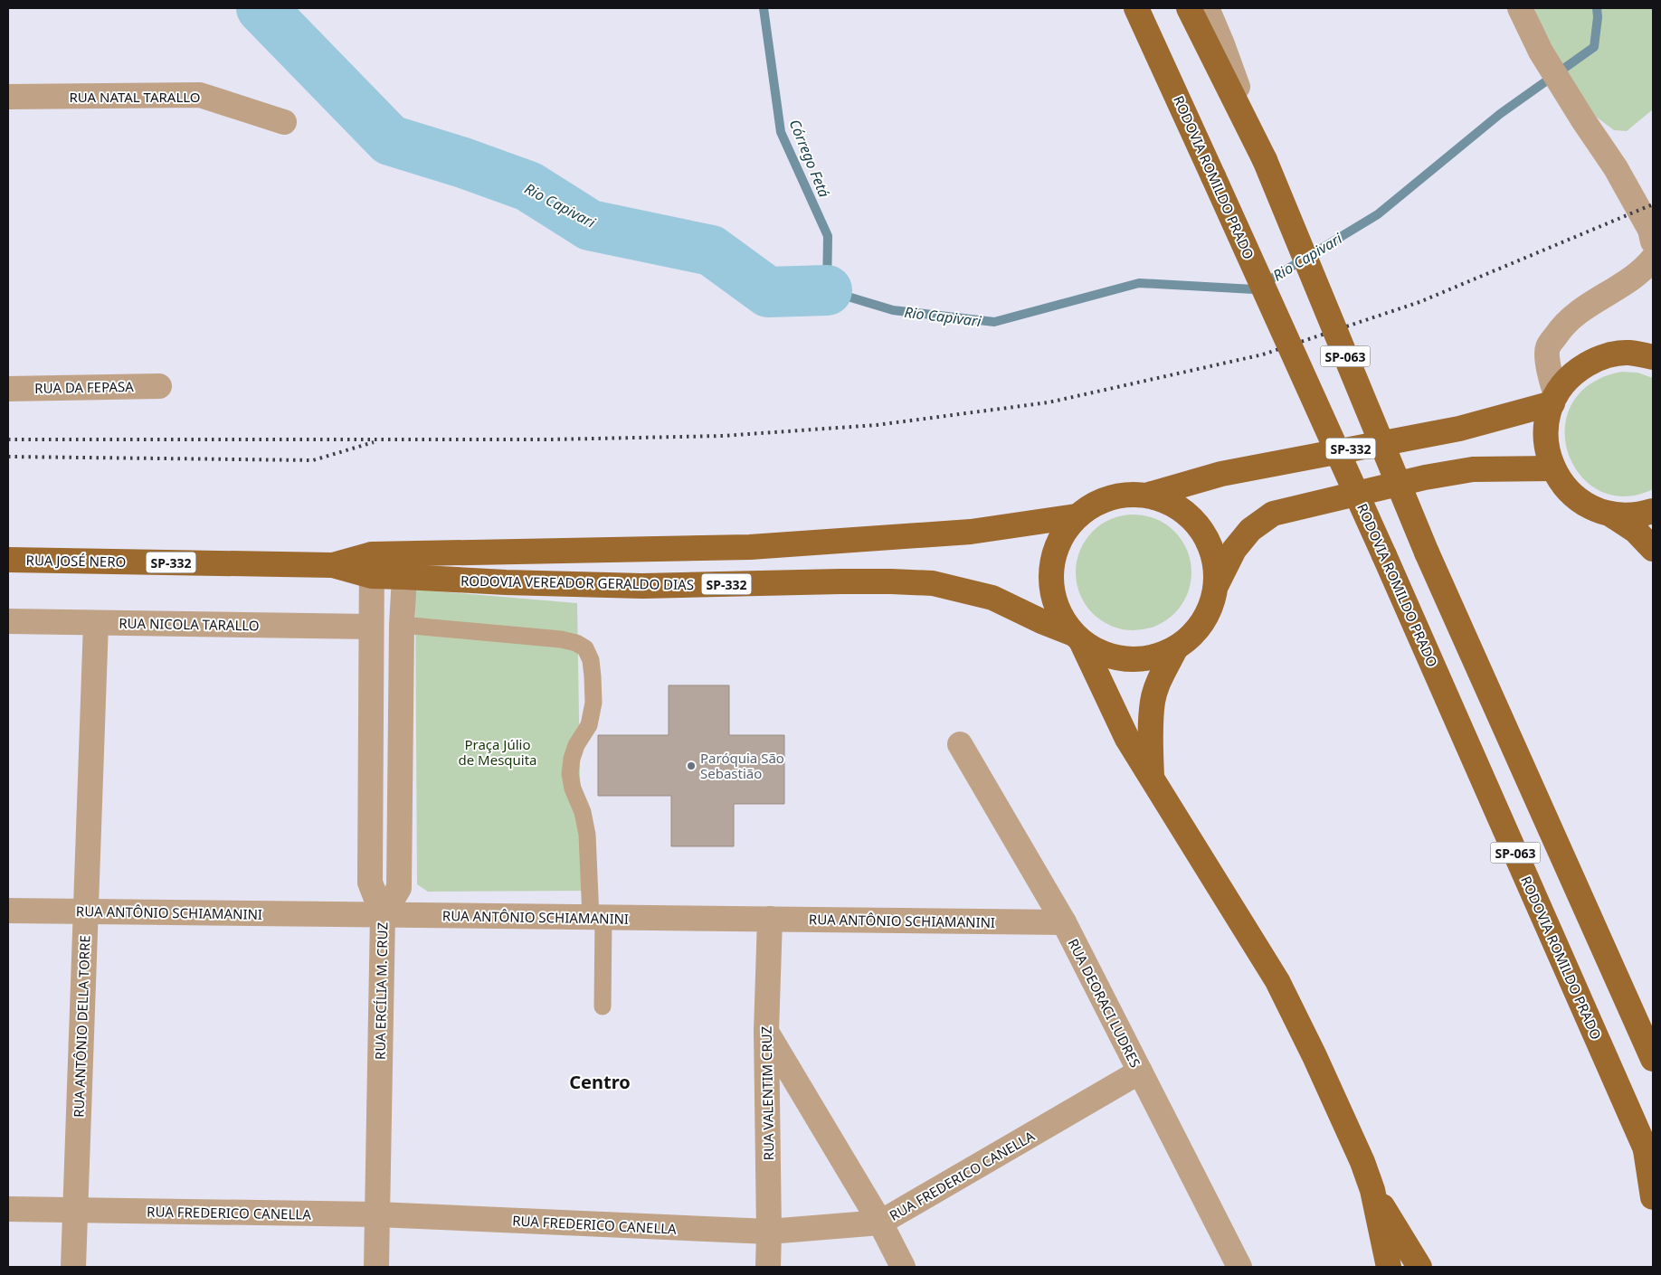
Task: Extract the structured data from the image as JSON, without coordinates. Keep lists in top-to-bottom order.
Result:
{
  "streets": {
    "main road": [
      "RODOVIA ROMILDO PRADO",
      "SP-063",
      "SP-332",
      "RUA JOSÉ NERO",
      "RODOVIA VEREADOR GERALDO DIAS"
    ],
    "street": [
      "RUA NATAL TARALLO",
      "RUA DA FEPASA",
      "RUA NICOLA TARALLO",
      "RUA ANTÔNIO SCHIAMANINI",
      "RUA ERCÍLIA M. CRUZ",
      "RUA DEORACI LUDRES",
      "RUA ANTÔNIO DELLA TORRE",
      "RUA VALENTIM CRUZ",
      "RUA FREDERICO CANELLA"
    ]
  },
  "crossings": [
    ["SP-332", "RODOVIA VEREADOR GERALDO DIAS"],
    ["RUA JOSÉ NERO", "RODOVIA VEREADOR GERALDO DIAS"],
    ["RUA JOSÉ NERO", "RUA ERCÍLIA M. CRUZ"],
    ["RODOVIA VEREADOR GERALDO DIAS", "RUA ERCÍLIA M. CRUZ"],
    ["RUA NICOLA TARALLO", "RUA ERCÍLIA M. CRUZ"],
    ["RUA NICOLA TARALLO", "RUA ANTÔNIO DELLA TORRE"],
    ["RUA ANTÔNIO SCHIAMANINI", "RUA ERCÍLIA M. CRUZ"],
    ["RUA ANTÔNIO SCHIAMANINI", "RUA DEORACI LUDRES"],
    ["RUA ANTÔNIO SCHIAMANINI", "RUA ANTÔNIO DELLA TORRE"],
    ["RUA ANTÔNIO SCHIAMANINI", "RUA VALENTIM CRUZ"],
    ["RUA ERCÍLIA M. CRUZ", "RUA FREDERICO CANELLA"],
    ["RUA DEORACI LUDRES", "RUA FREDERICO CANELLA"],
    ["RUA ANTÔNIO DELLA TORRE", "RUA FREDERICO CANELLA"],
    ["RUA VALENTIM CRUZ", "RUA FREDERICO CANELLA"]
  ],
  "districts": ["Centro"],
  "water": ["Córrego Fetá", "Rio Capivari"],
  "parks": ["Praça Júlio de Mesquita"],
  "places": ["Paróquia São Sebastião"]
}
